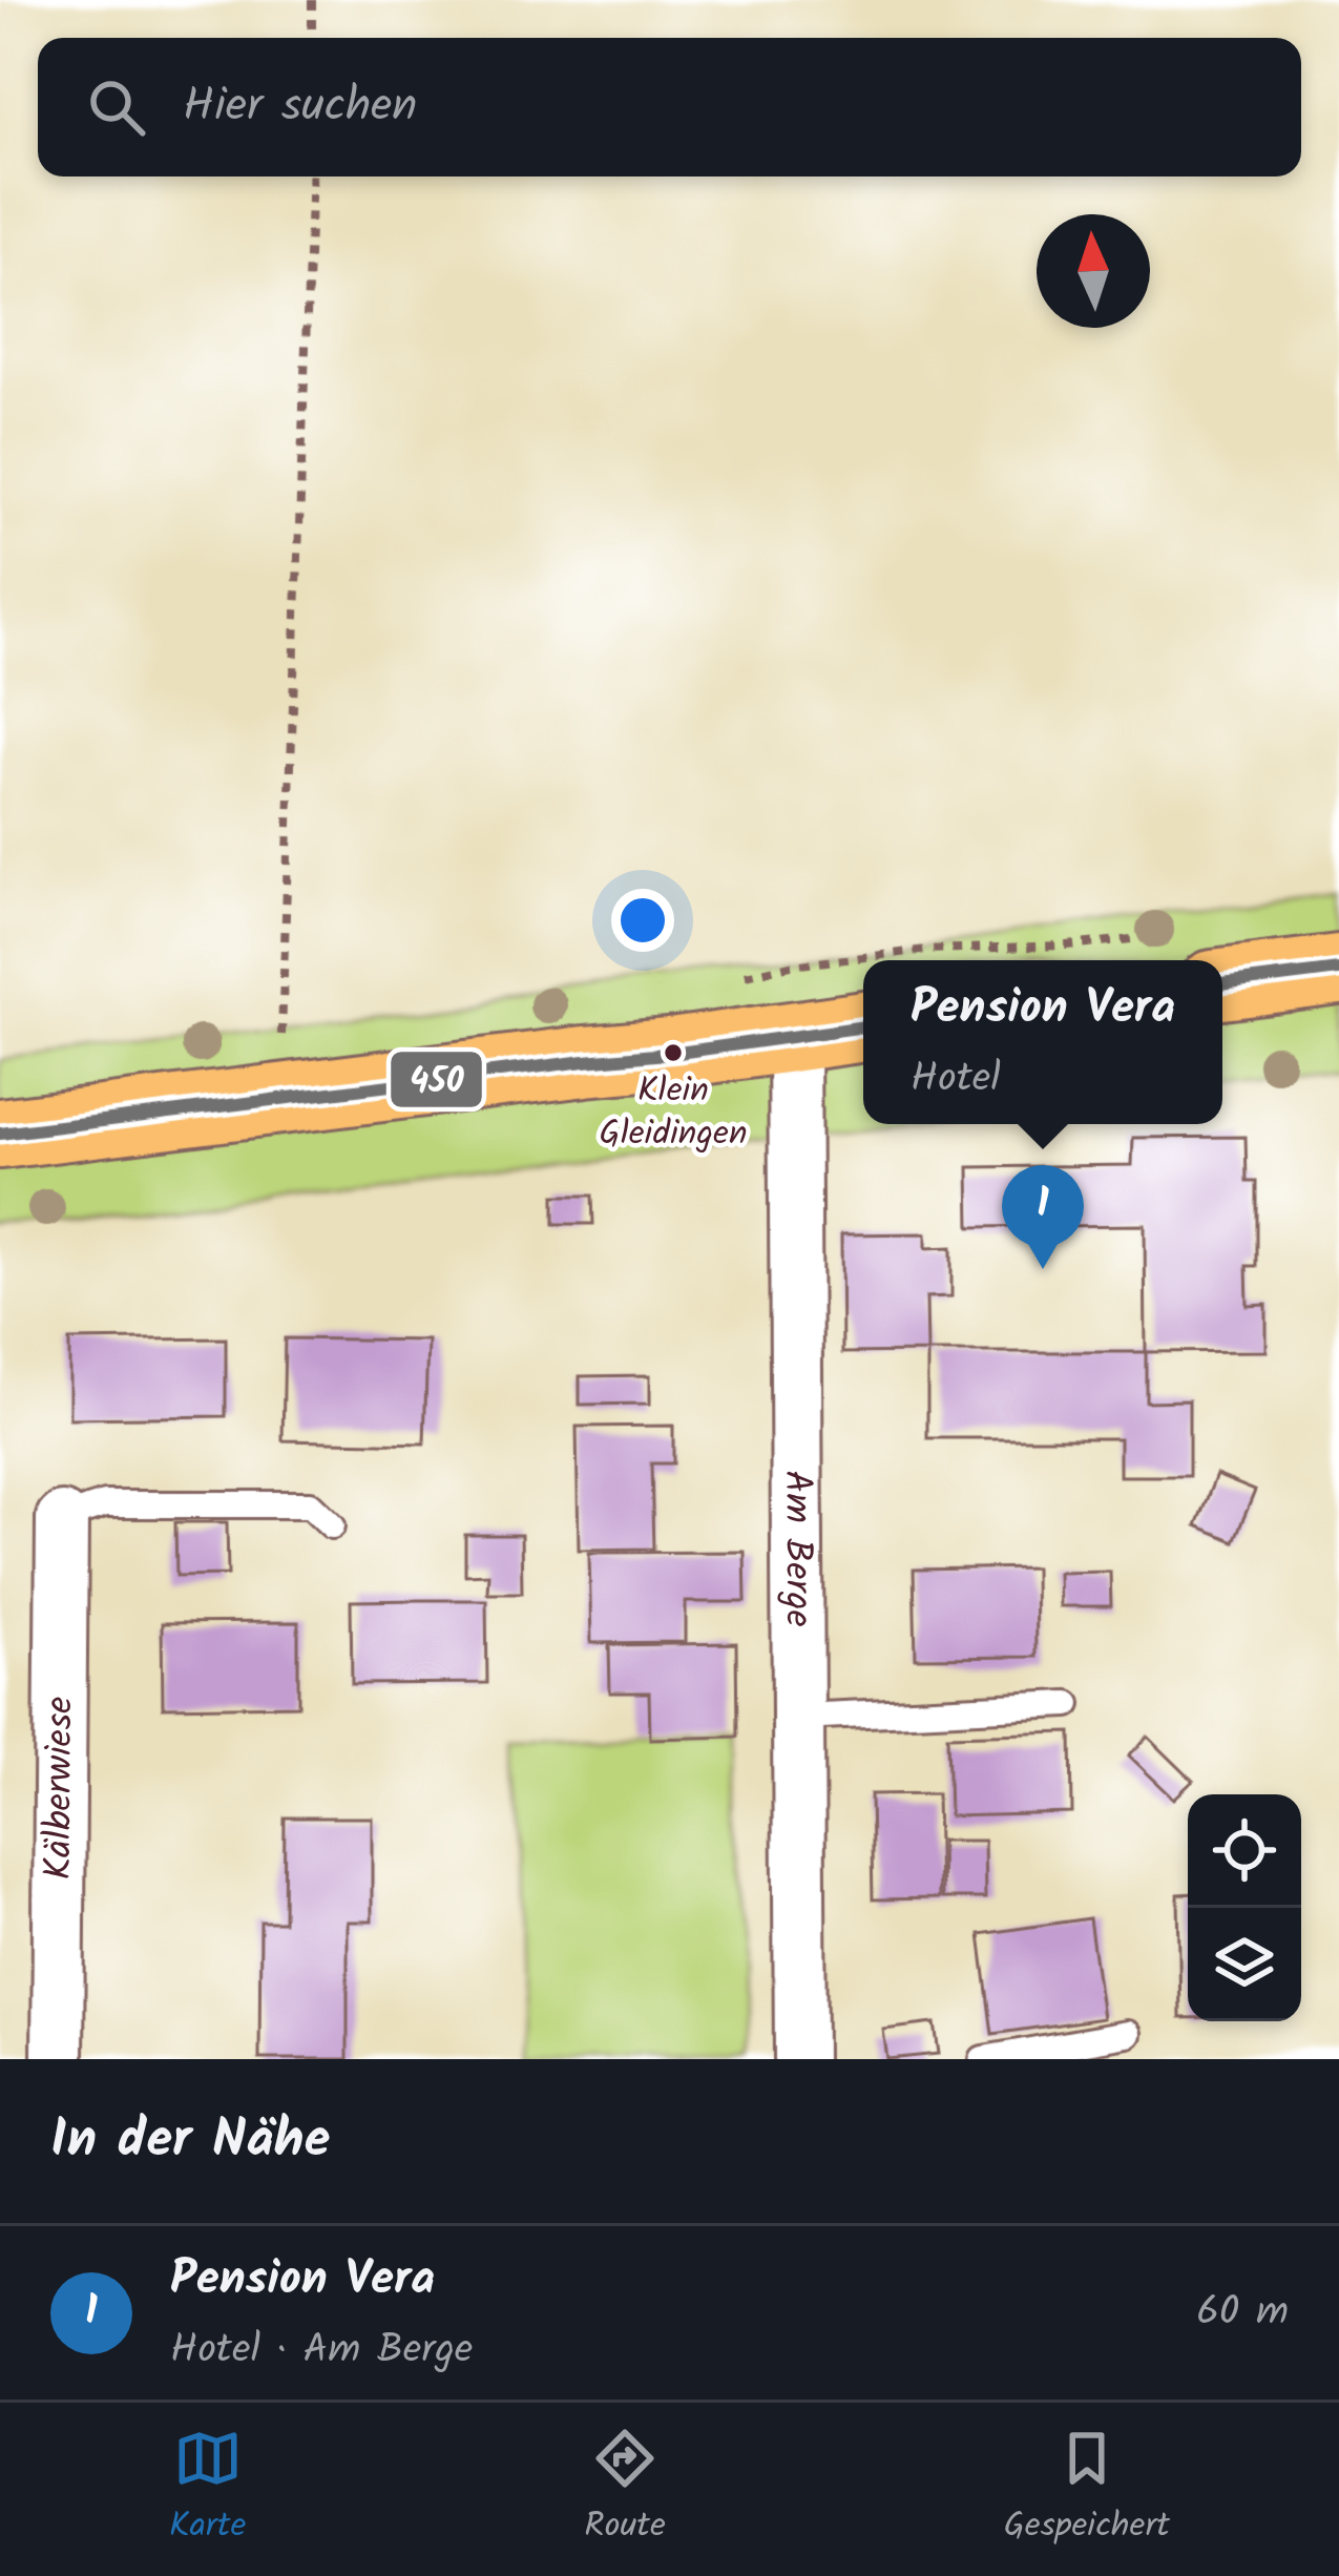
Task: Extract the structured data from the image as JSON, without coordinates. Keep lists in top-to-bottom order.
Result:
{
  "streets": {
    "street": ["Am Berge", "Kälberwiese"]
  },
  "places": ["Klein Gleidingen"],
  "lines": ["transit line 450"],
  "north": "top",
  "page": {
    "search": "Hier suchen",
    "popup": ["Pension Vera", "Hotel"],
    "pins": "1",
    "heading": "In der Nähe",
    "list": [
      {
        "mark": "1",
        "name": "Pension Vera",
        "note": "Hotel · Am Berge",
        "value": "60 m"
      }
    ],
    "nav": ["Karte", "Route", "Gespeichert"]
  }
}
